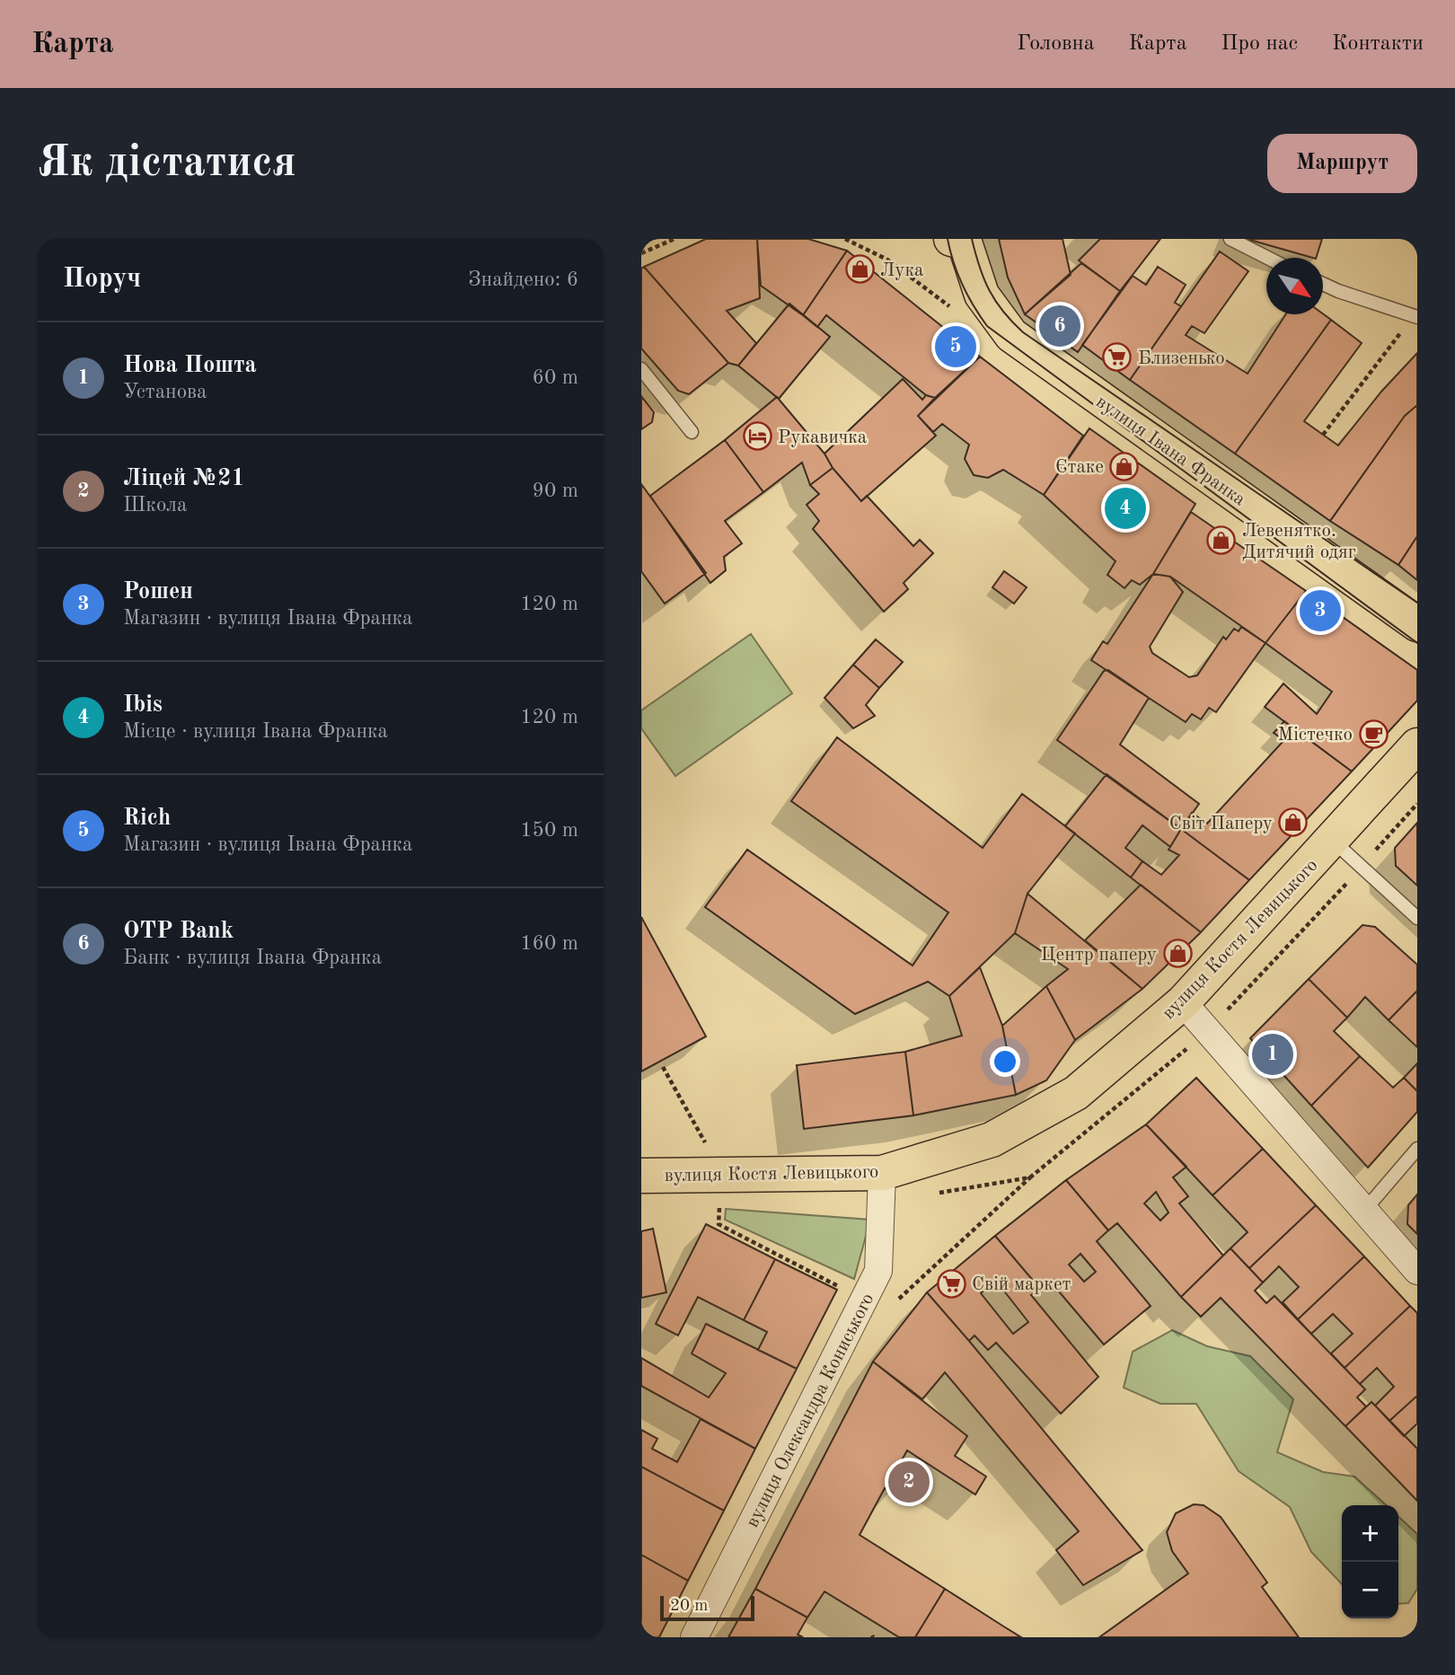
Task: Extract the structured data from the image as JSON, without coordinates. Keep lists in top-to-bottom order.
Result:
{
  "streets": {
    "main road": ["вулиця Івана Франка", "вулиця Костя Левицького"],
    "street": ["вулиця Олександра Кониського"]
  },
  "crossings": [
    ["вулиця Костя Левицького", "вулиця Олександра Кониського"]
  ],
  "places": {
    "shop": [
      "Лука",
      "Єтаке",
      "Левенятко. Дитячий одяг",
      "Світ Паперу",
      "Центр паперу"
    ],
    "supermarket": ["Близенько", "Свiй маркет"],
    "hotel": ["Рукавичка"],
    "cafe": ["Мiстечко"]
  },
  "scale_bar": "20 m",
  "north": "bottom right",
  "page": {
    "header": "Карта",
    "nav": [
      "Головна",
      "Карта",
      "Про нас",
      "Контакти"
    ],
    "buttons": "Маршрут",
    "title": "Як дістатися",
    "heading": ["Поруч", "Знайдено: 6"],
    "pins": [
      "6",
      "5",
      "4",
      "3",
      "1",
      "2"
    ],
    "list": [
      {
        "mark": "1",
        "name": "Нова Пошта",
        "note": "Установа",
        "value": "60 m"
      },
      {
        "mark": "2",
        "name": "Ліцей №21",
        "note": "Школа",
        "value": "90 m"
      },
      {
        "mark": "3",
        "name": "Рошен",
        "note": "Магазин · вулиця Івана Франка",
        "value": "120 m"
      },
      {
        "mark": "4",
        "name": "Ibis",
        "note": "Місце · вулиця Івана Франка",
        "value": "120 m"
      },
      {
        "mark": "5",
        "name": "Rich",
        "note": "Магазин · вулиця Івана Франка",
        "value": "150 m"
      },
      {
        "mark": "6",
        "name": "OTP Bank",
        "note": "Банк · вулиця Івана Франка",
        "value": "160 m"
      }
    ],
    "map_buttons": ["+", "−"],
    "scale": "20 m"
  }
}
